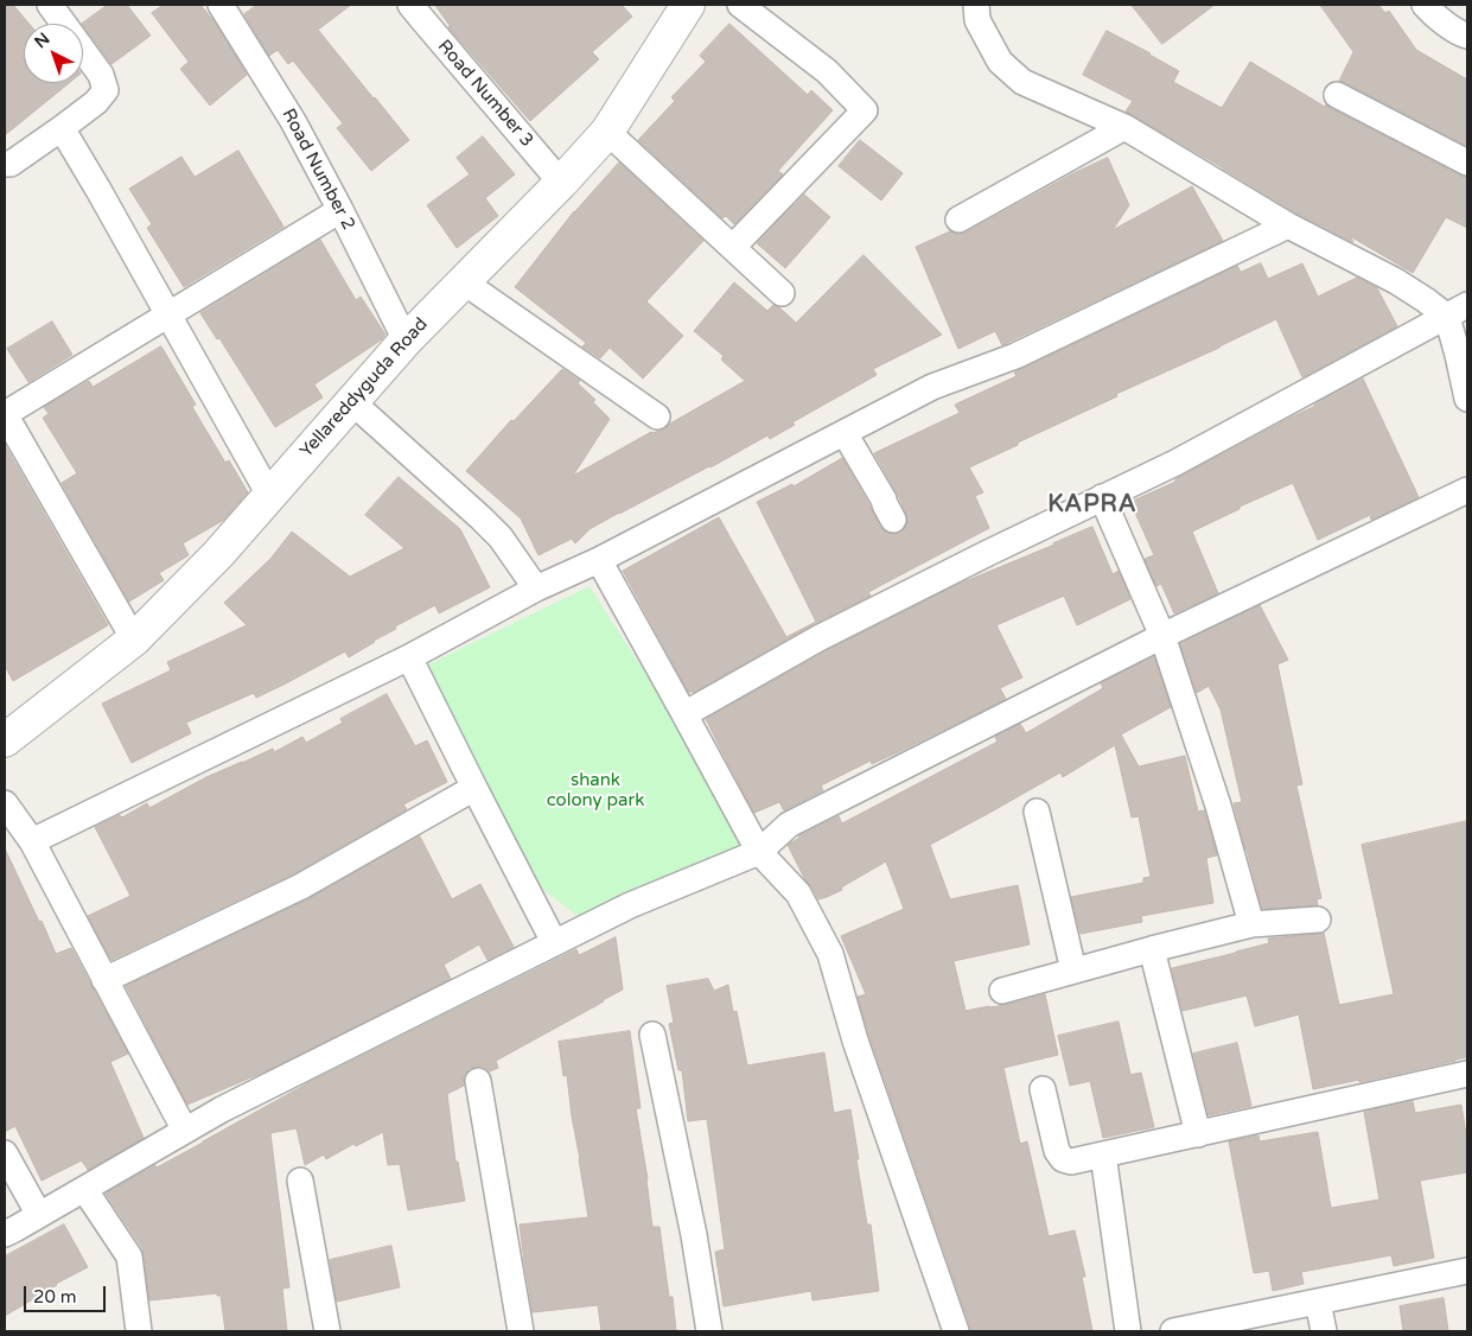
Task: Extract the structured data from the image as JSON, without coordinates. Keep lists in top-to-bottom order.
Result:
{
  "streets": {
    "street": ["Road Number 3", "Road Number 2", "Yellareddyguda Road"]
  },
  "crossings": [
    ["Road Number 3", "Yellareddyguda Road"],
    ["Road Number 2", "Yellareddyguda Road"]
  ],
  "districts": ["KAPRA"],
  "parks": ["shank colony park"],
  "scale_bar": "20 m",
  "north": "top left"
}
